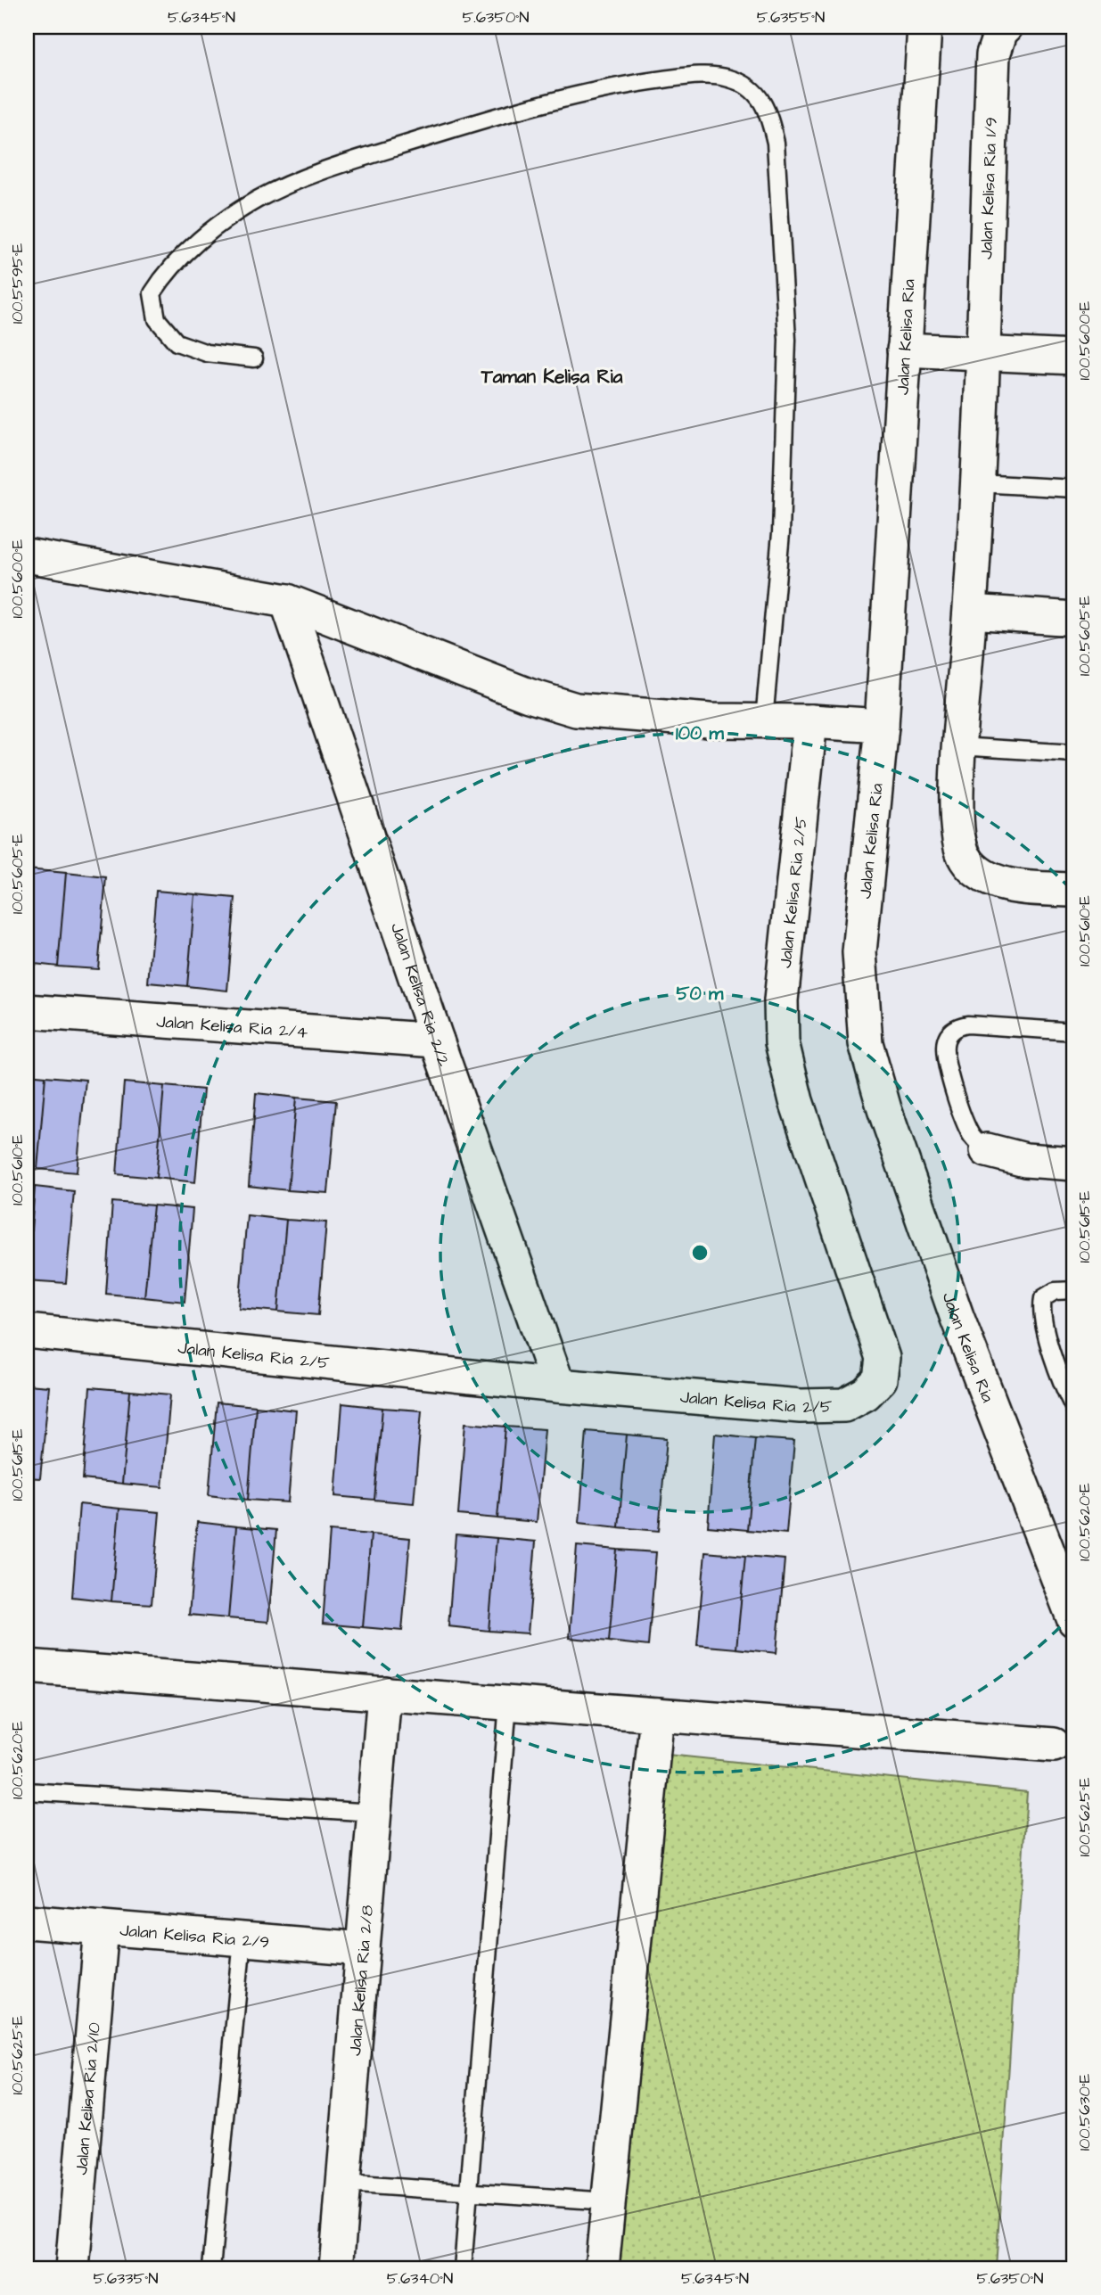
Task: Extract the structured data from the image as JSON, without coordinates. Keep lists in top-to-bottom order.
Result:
{
  "streets": {
    "street": [
      "Jalan Kelisa Ria 1/9",
      "Jalan Kelisa Ria",
      "Jalan Kelisa Ria 2/5",
      "Jalan Kelisa Ria 2/2",
      "Jalan Kelisa Ria 2/4",
      "Jalan Kelisa Ria 2/9",
      "Jalan Kelisa Ria 2/8",
      "Jalan Kelisa Ria 2/10"
    ]
  },
  "crossings": [
    ["Jalan Kelisa Ria 2/5", "Jalan Kelisa Ria 2/2"],
    ["Jalan Kelisa Ria 2/2", "Jalan Kelisa Ria 2/4"],
    ["Jalan Kelisa Ria 2/9", "Jalan Kelisa Ria 2/8"],
    ["Jalan Kelisa Ria 2/9", "Jalan Kelisa Ria 2/10"]
  ],
  "districts": ["Taman Kelisa Ria"],
  "coordinates": [
    "5.6345°N",
    "5.6350°N",
    "5.6355°N",
    "100.5595°E",
    "100.5600°E",
    "100.5605°E",
    "100.5610°E",
    "100.5615°E",
    "100.5620°E",
    "100.5625°E",
    "100.5630°E",
    "5.6335°N",
    "5.6340°N"
  ],
  "rings": ["100 m", "50 m"]
}
